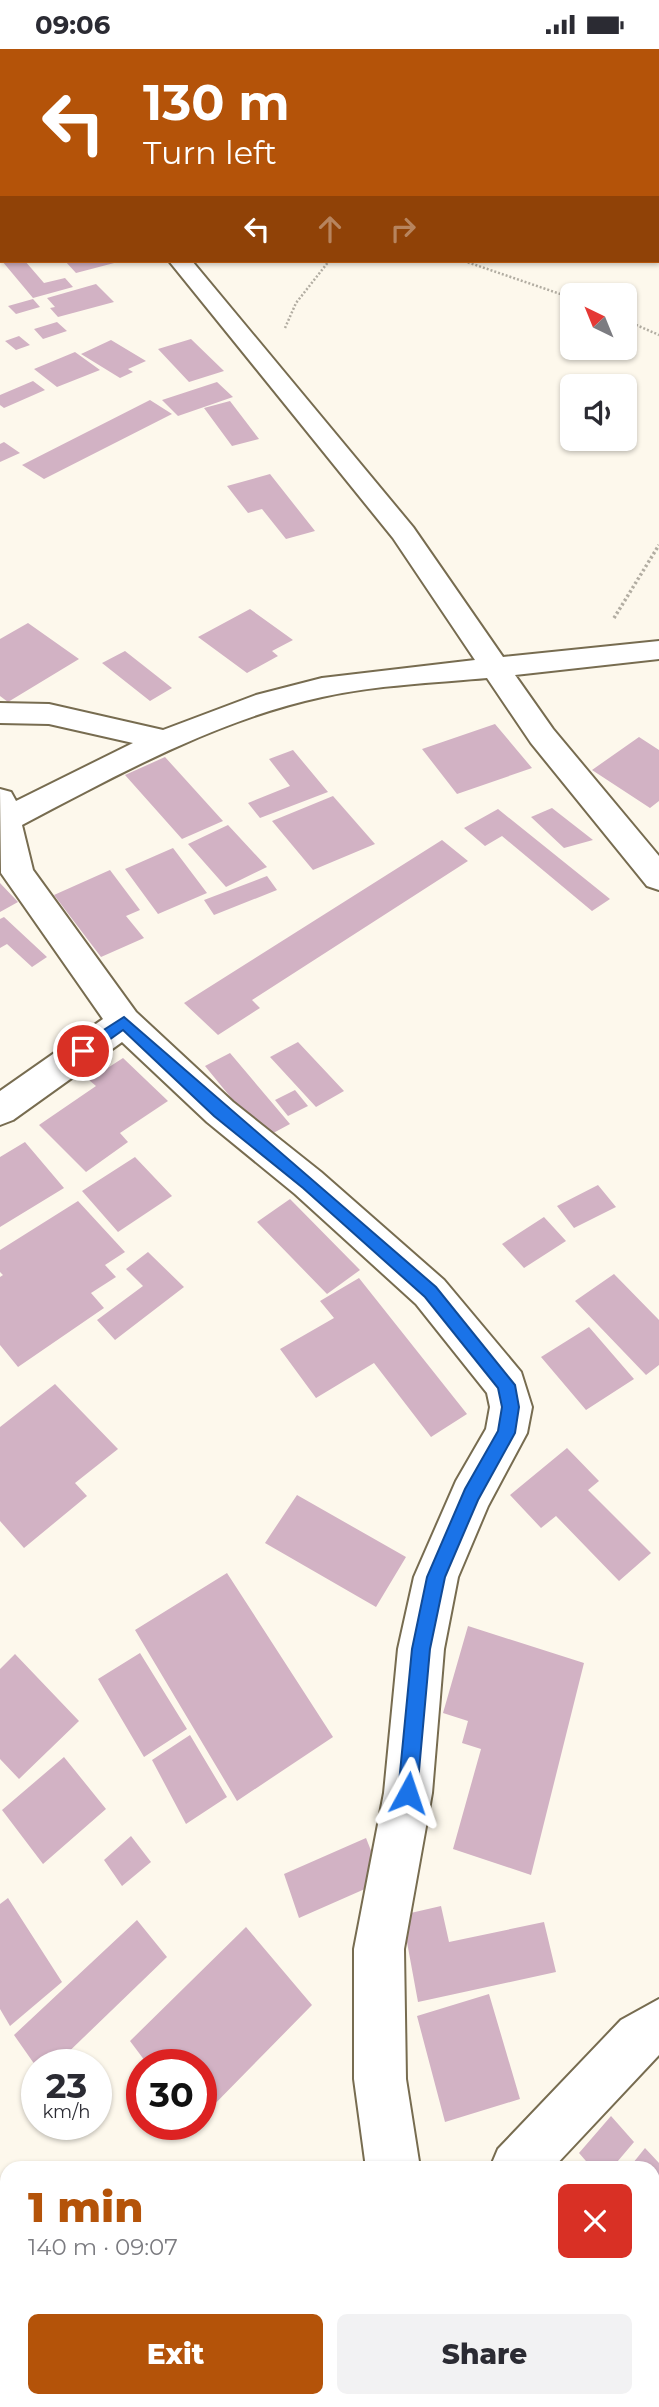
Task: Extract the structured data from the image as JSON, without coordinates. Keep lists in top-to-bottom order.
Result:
{
  "north": "top left",
  "page": {
    "status": "09:06",
    "turn": ["130 m", "Turn left"],
    "speed": "23 km/h",
    "limit": "30",
    "heading": ["1 min", "140 m · 09:07"],
    "buttons": ["Exit", "Share"]
  }
}
